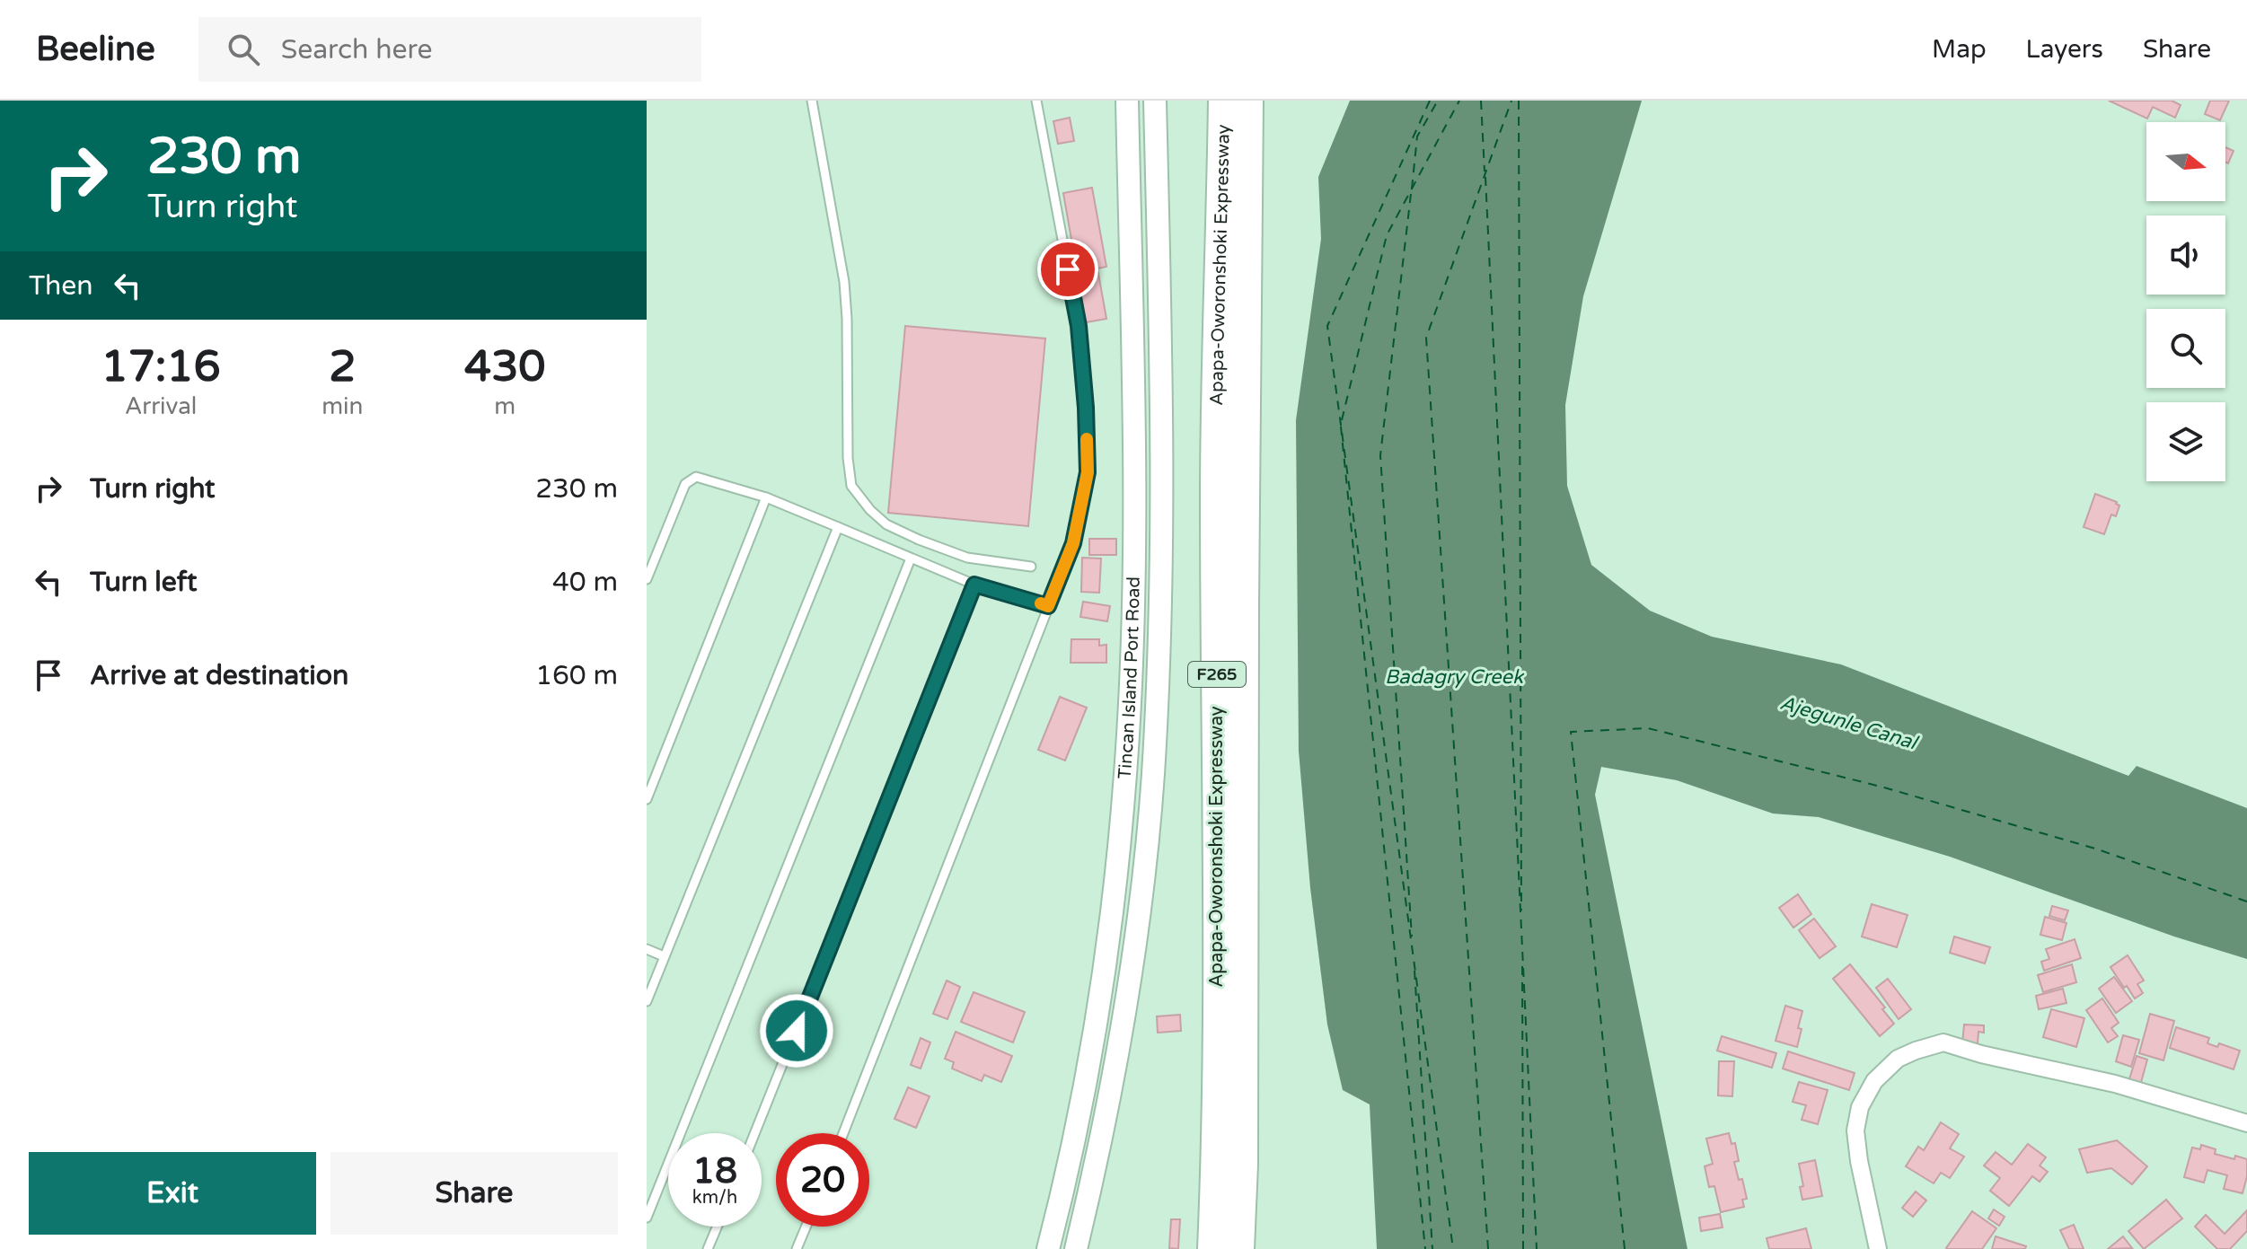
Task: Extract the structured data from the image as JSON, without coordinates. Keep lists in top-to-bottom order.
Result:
{
  "streets": {
    "highway": ["Apapa-Oworonshoki Expressway", "F265"],
    "street": ["Tincan Island Port Road"]
  },
  "water": ["Badagry Creek", "Ajegunle Canal"],
  "north": "right",
  "page": {
    "header": "Beeline",
    "search": "Search here",
    "nav": ["Map", "Layers", "Share"],
    "turn": ["230 m", "Turn right"],
    "then": "Then",
    "eta": [
      "17:16",
      "Arrival",
      "2",
      "min",
      "430",
      "m"
    ],
    "list": [
      {
        "name": "Turn right",
        "value": "230 m"
      },
      {
        "name": "Turn left",
        "value": "40 m"
      },
      {
        "name": "Arrive at destination",
        "value": "160 m"
      }
    ],
    "speed": "18 km/h",
    "limit": "20",
    "buttons": ["Exit", "Share"]
  }
}
